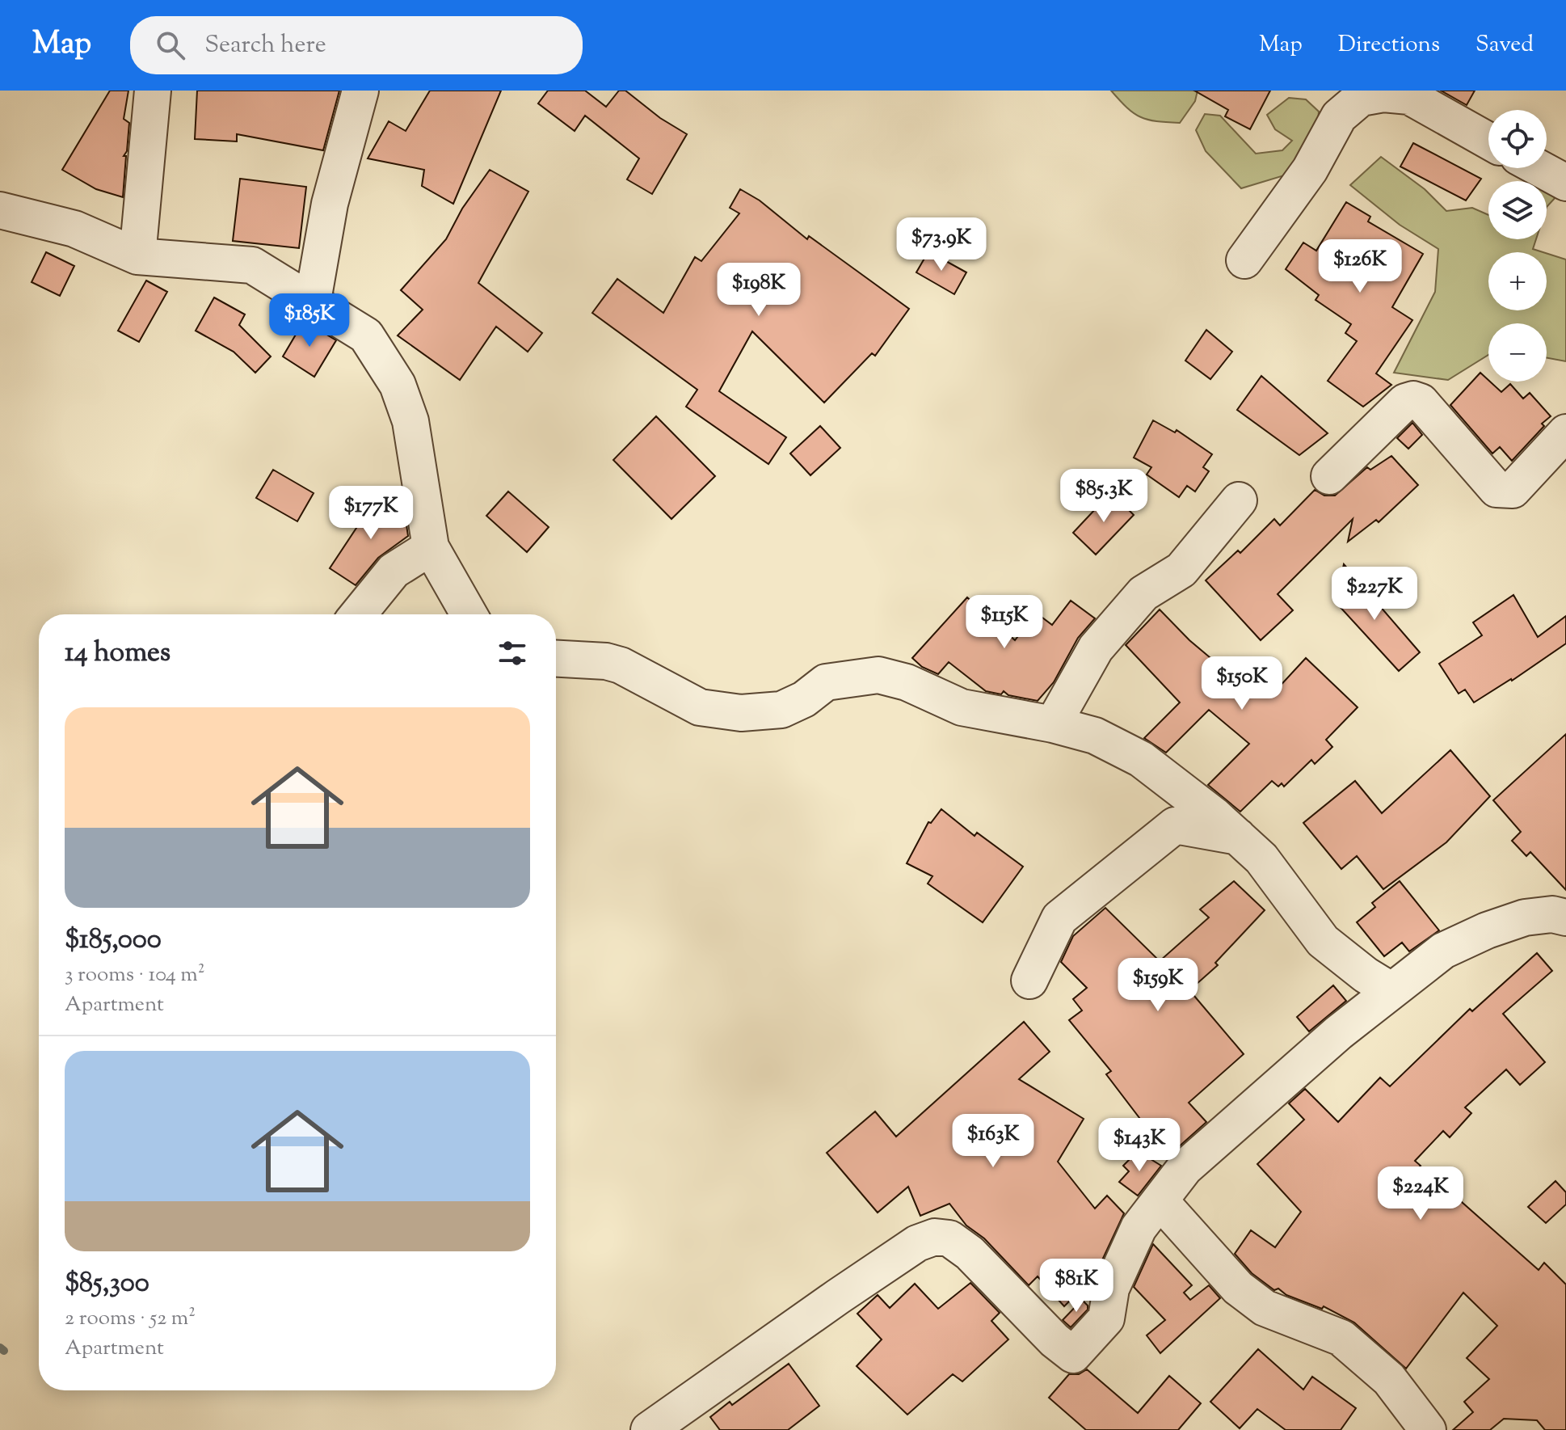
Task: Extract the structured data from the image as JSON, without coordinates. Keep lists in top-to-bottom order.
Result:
{
  "page": {
    "header": "Map",
    "search": "Search here",
    "nav": ["Map", "Directions", "Saved"],
    "map_buttons": ["+", "−"],
    "price": [
      "$73.9K",
      "$126K",
      "$198K",
      "$185K",
      "$85.3K",
      "$177K",
      "$227K",
      "$115K",
      "$150K",
      "$159K",
      "$163K",
      "$143K",
      "$224K",
      "$81K"
    ],
    "heading": "14 homes",
    "list": [
      {
        "name": "$185,000",
        "note": "3 rooms · 104 m² · Apartment"
      },
      {
        "name": "$85,300",
        "note": "2 rooms · 52 m² · Apartment"
      }
    ]
  }
}
